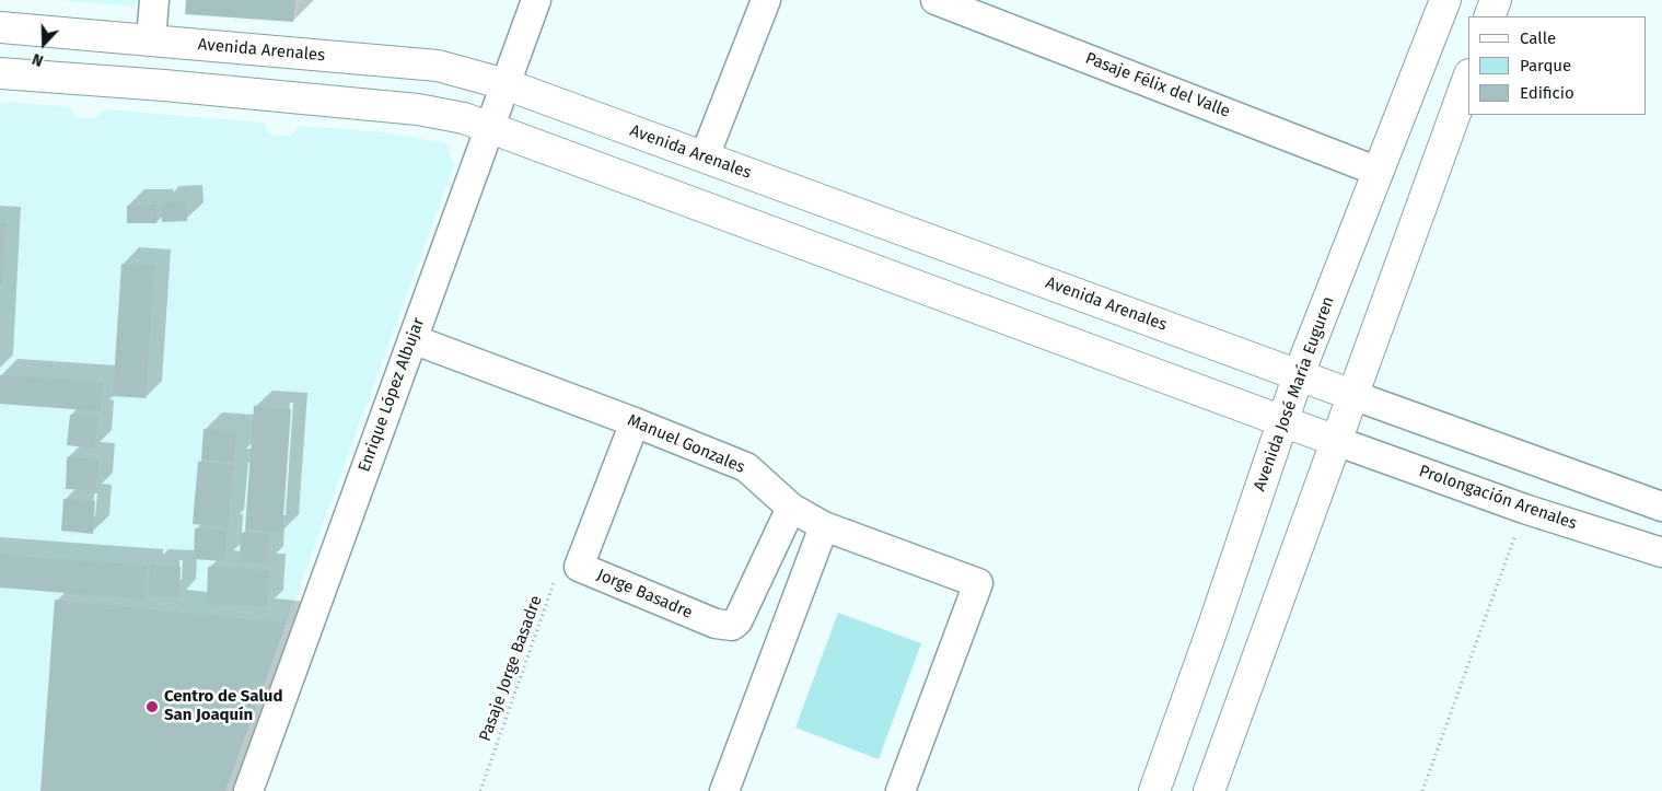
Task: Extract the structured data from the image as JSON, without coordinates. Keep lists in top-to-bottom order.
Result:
{
  "streets": {
    "street": [
      "Avenida Arenales",
      "Pasaje Félix del Valle",
      "Avenida José María Euguren",
      "Enrique López Albujar",
      "Manuel Gonzales",
      "Prolongación Arenales",
      "Jorge Basadre"
    ],
    "path": ["Pasaje Jorge Basadre"]
  },
  "crossings": [
    ["Avenida Arenales", "Avenida José María Euguren"],
    ["Avenida Arenales", "Enrique López Albujar"],
    ["Pasaje Félix del Valle", "Avenida José María Euguren"],
    ["Enrique López Albujar", "Manuel Gonzales"],
    ["Manuel Gonzales", "Jorge Basadre"],
    ["Jorge Basadre", "Pasaje Jorge Basadre"]
  ],
  "places": ["Centro de Salud San Joaquín"],
  "legend": ["Calle", "Parque", "Edificio"],
  "north": "bottom"
}
